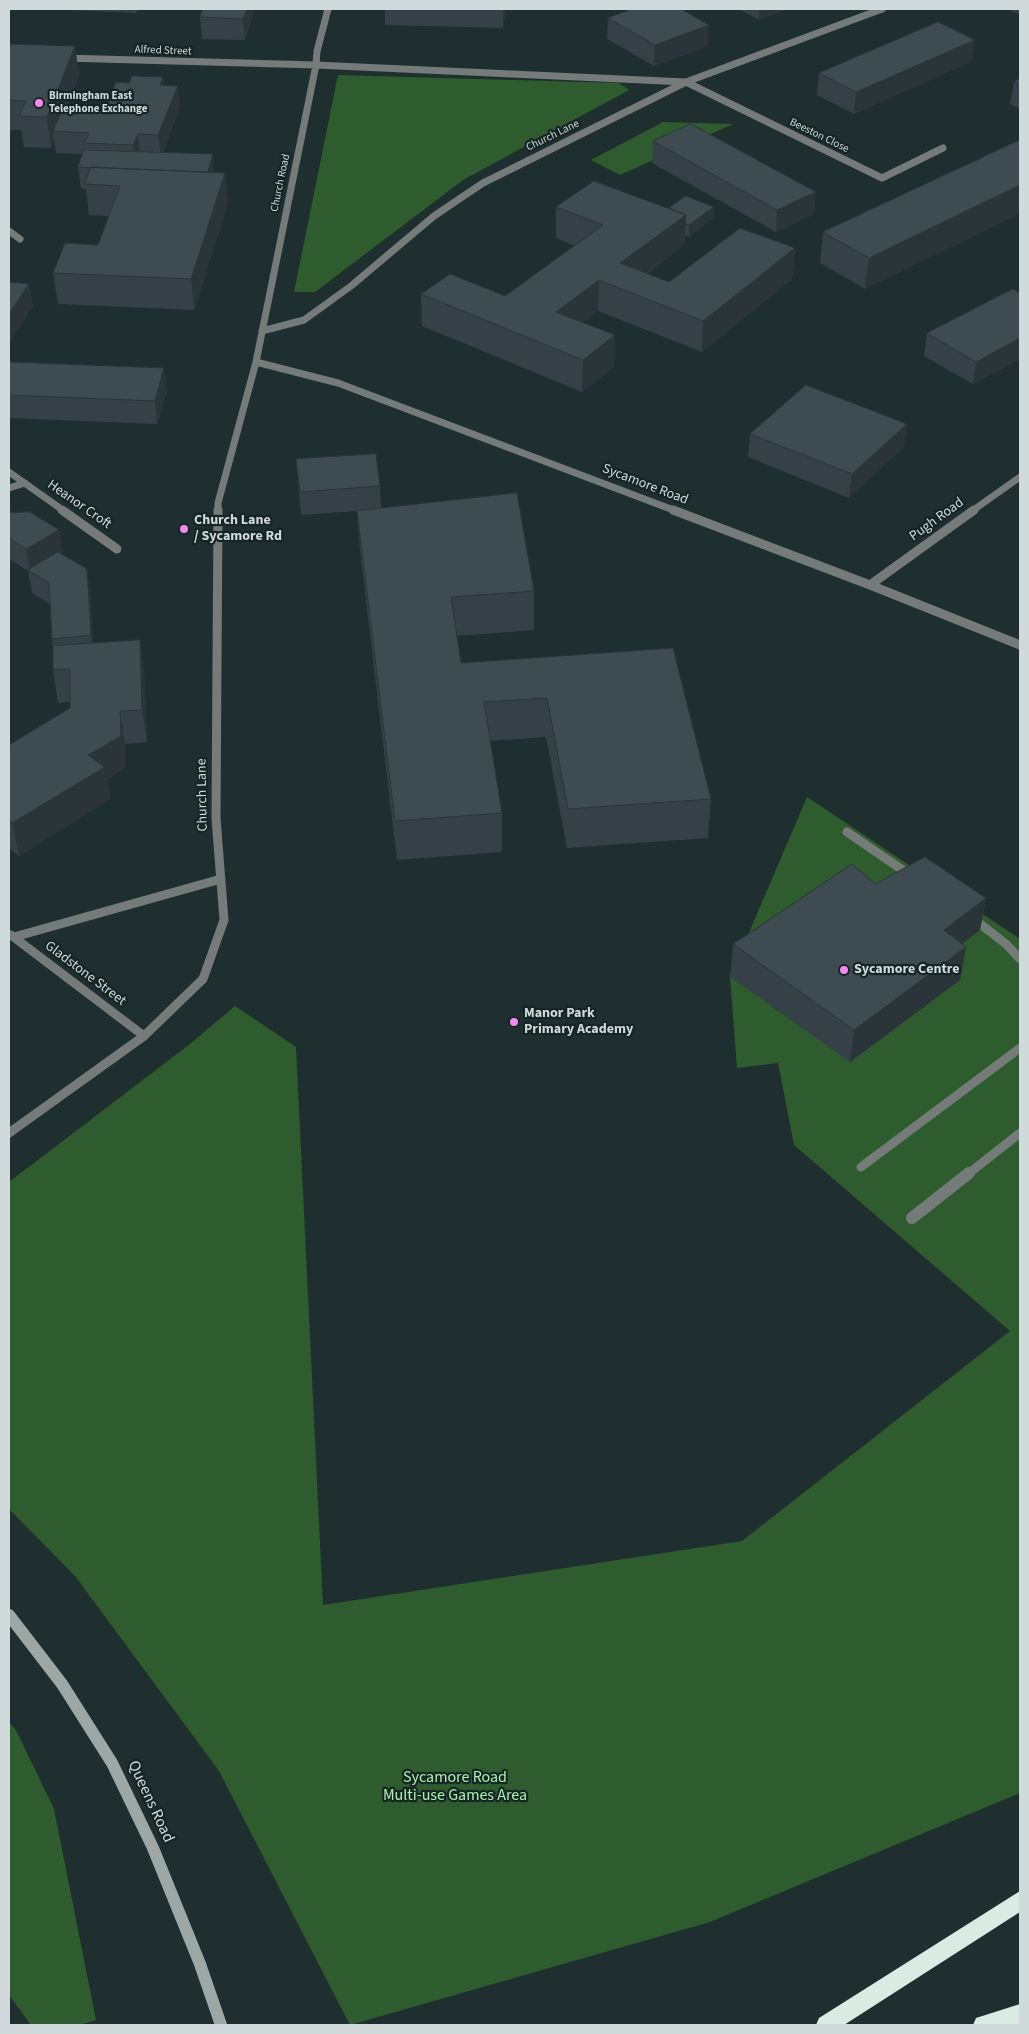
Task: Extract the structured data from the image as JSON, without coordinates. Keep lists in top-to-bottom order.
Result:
{
  "streets": {
    "main road": ["Queens Road"],
    "street": [
      "Alfred Street",
      "Church Lane",
      "Beeston Close",
      "Church Road",
      "Sycamore Road",
      "Heanor Croft",
      "Pugh Road",
      "Gladstone Street"
    ]
  },
  "crossings": [
    ["Alfred Street", "Church Lane"],
    ["Alfred Street", "Beeston Close"],
    ["Alfred Street", "Church Road"],
    ["Church Lane", "Beeston Close"],
    ["Church Lane", "Church Road"],
    ["Church Lane", "Sycamore Road"],
    ["Church Lane", "Gladstone Street"],
    ["Church Road", "Sycamore Road"],
    ["Sycamore Road", "Pugh Road"]
  ],
  "parks": ["Sycamore Road Multi-use Games Area"],
  "places": [
    "Birmingham East Telephone Exchange",
    "Church Lane / Sycamore Rd",
    "Sycamore Centre",
    "Manor Park Primary Academy"
  ]
}
